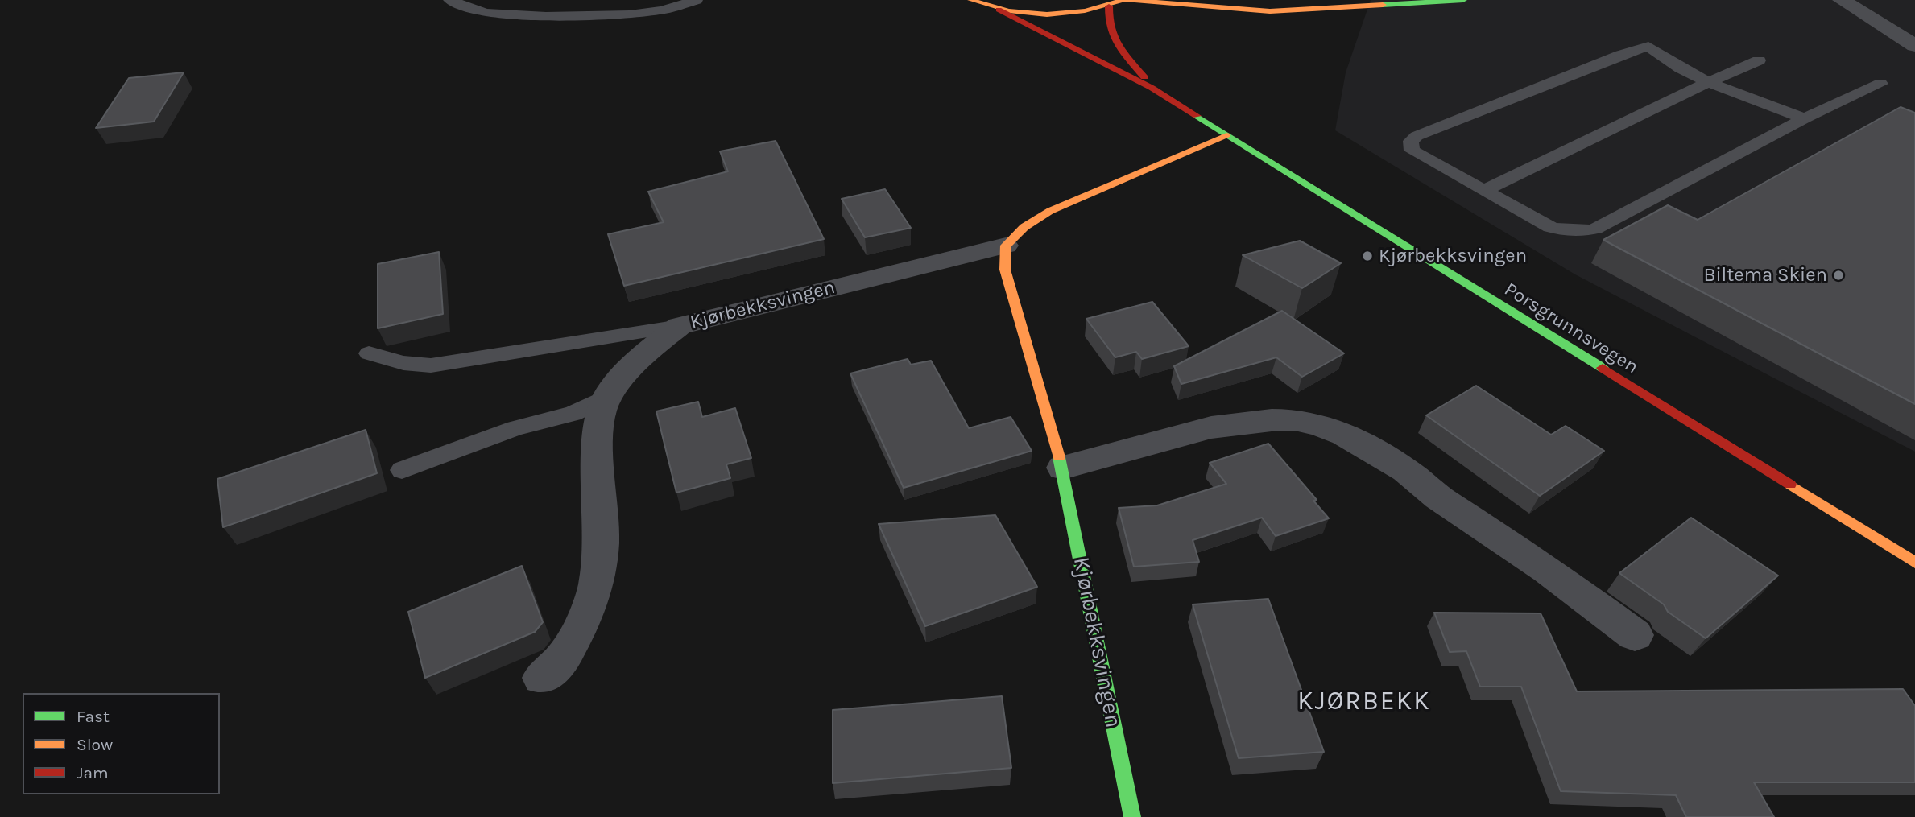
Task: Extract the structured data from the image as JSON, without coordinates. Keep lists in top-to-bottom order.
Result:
{
  "streets": {
    "main road": ["Kjørbekksvingen", "Porsgrunnsvegen"]
  },
  "districts": ["KJØRBEKK"],
  "places": ["Kjørbekksvingen", "Biltema Skien"],
  "legend": ["Fast", "Slow", "Jam"]
}
